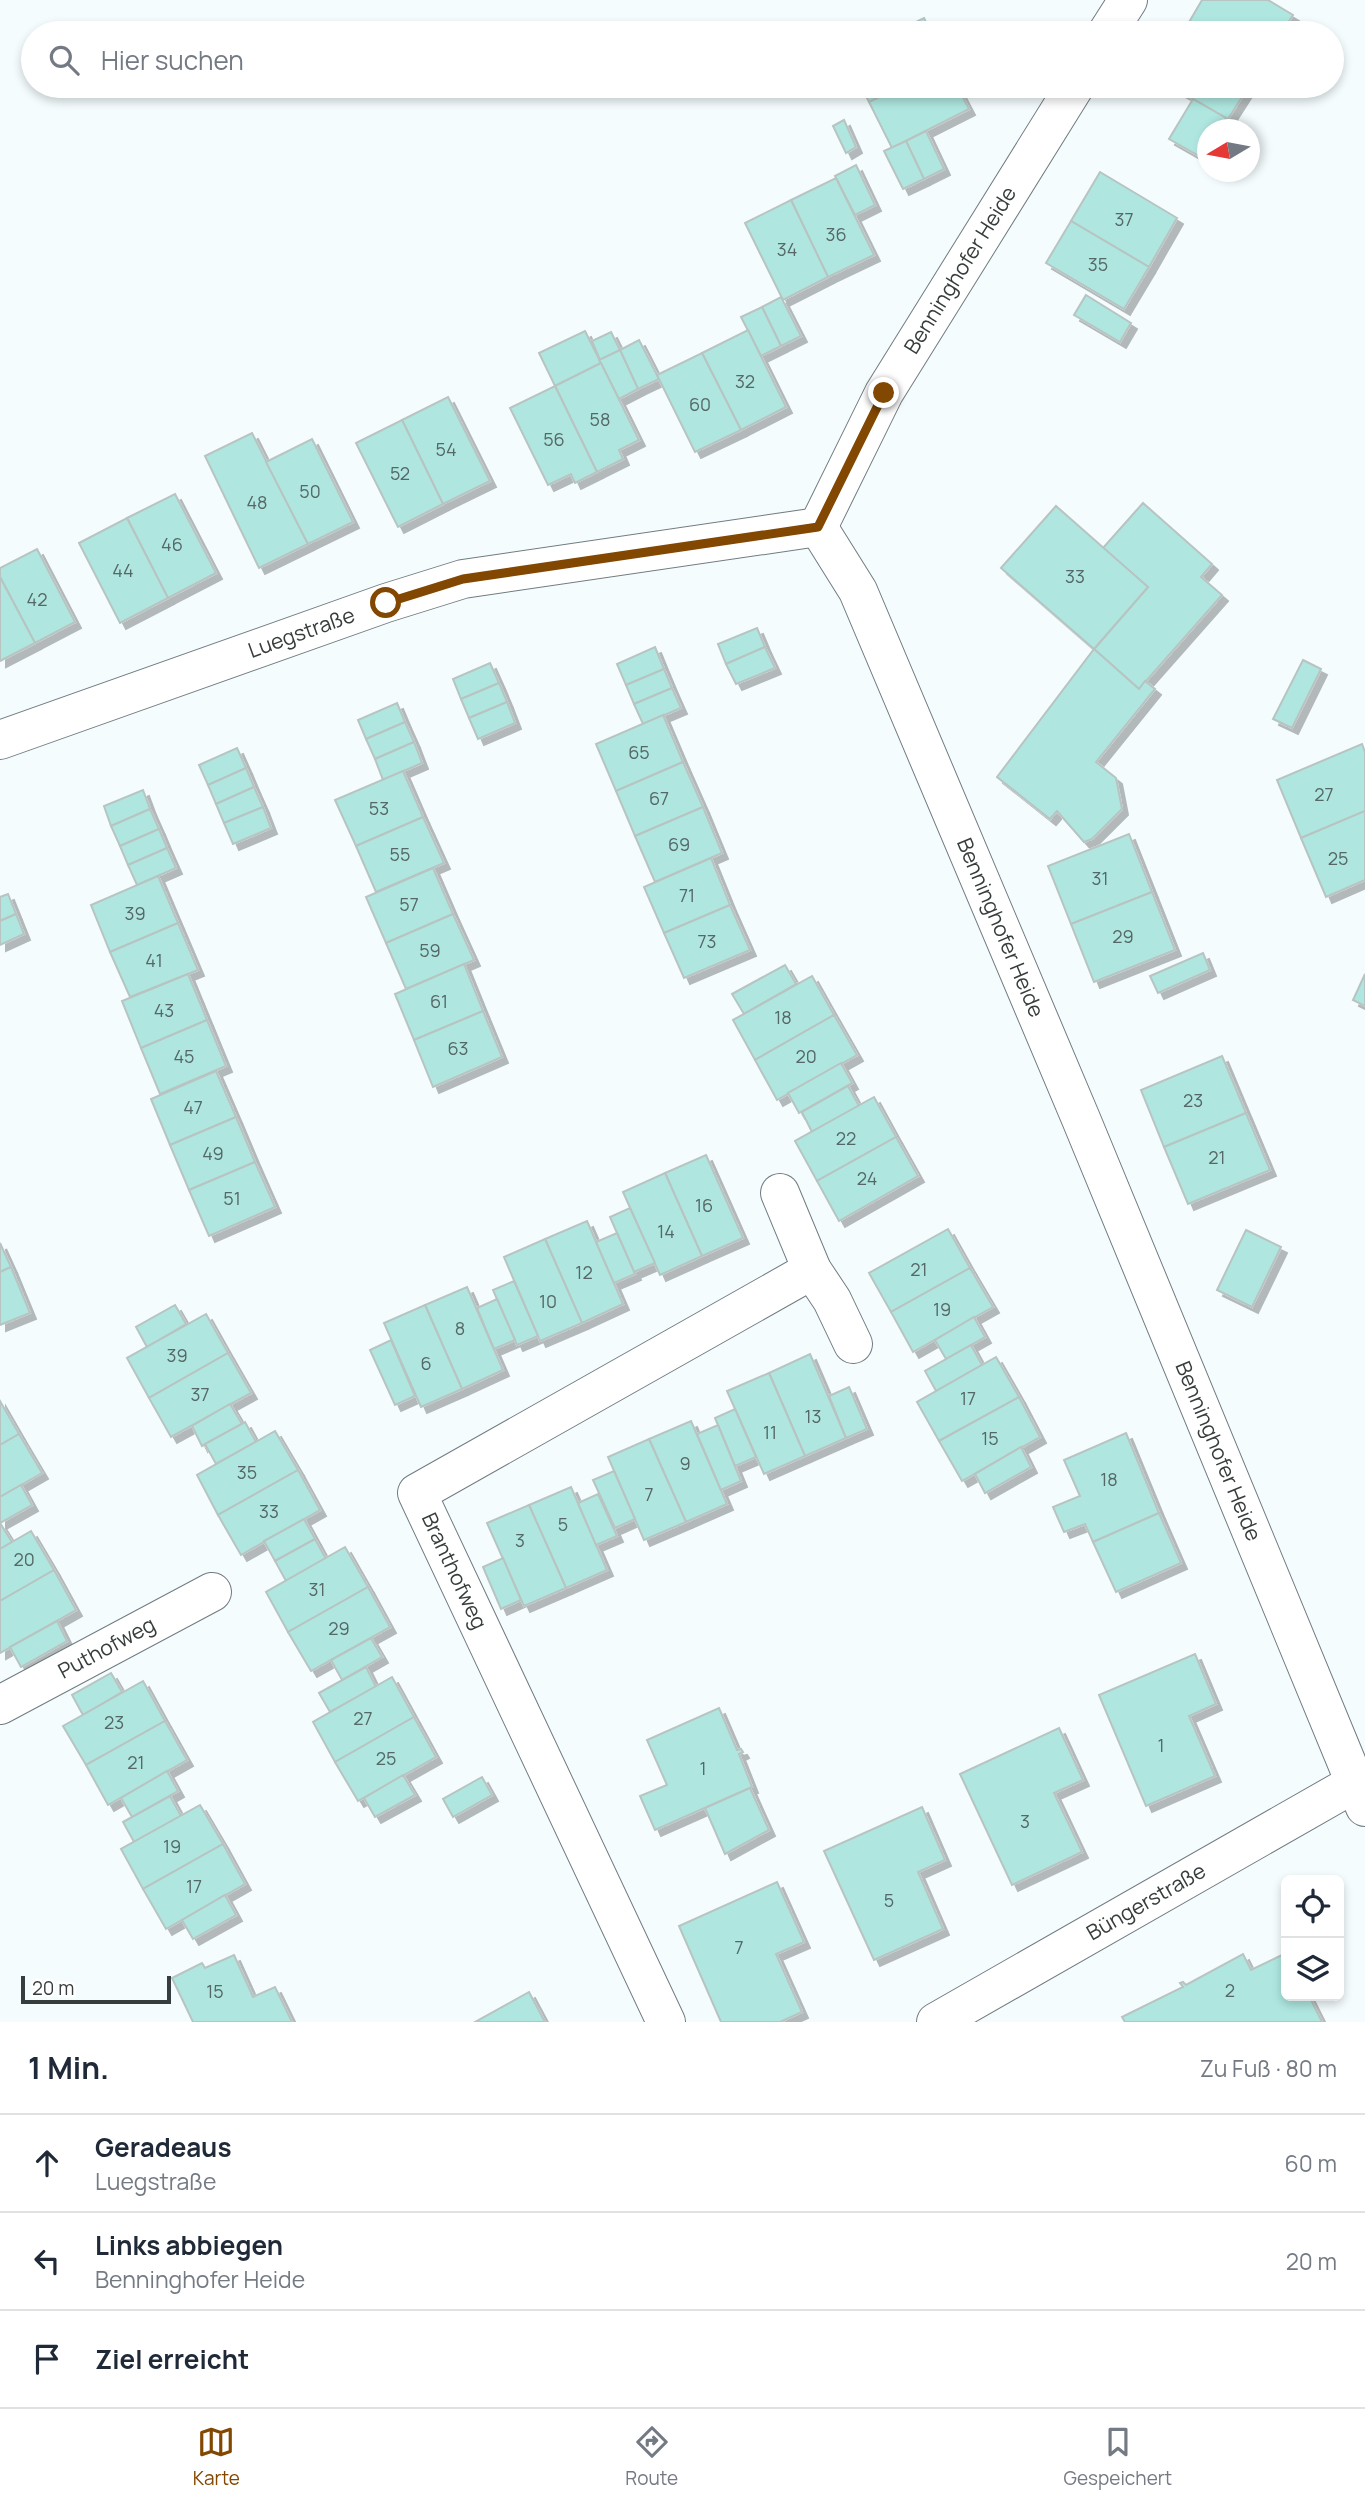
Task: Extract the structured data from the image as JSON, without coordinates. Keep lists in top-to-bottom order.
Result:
{
  "streets": {
    "street": [
      "Benninghofer Heide",
      "Luegstraße",
      "Branthofweg",
      "Puthofweg",
      "Büngerstraße"
    ]
  },
  "crossings": [
    ["Benninghofer Heide", "Luegstraße"],
    ["Benninghofer Heide", "Büngerstraße"]
  ],
  "house_numbers": [
    "37",
    "36",
    "34",
    "35",
    "32",
    "60",
    "58",
    "56",
    "54",
    "52",
    "50",
    "48",
    "46",
    "44",
    "33",
    "42",
    "65",
    "27",
    "67",
    "53",
    "69",
    "55",
    "25",
    "31",
    "71",
    "57",
    "39",
    "29",
    "73",
    "59",
    "41",
    "61",
    "43",
    "18",
    "63",
    "45",
    "20",
    "23",
    "47",
    "22",
    "49",
    "21",
    "24",
    "51",
    "16",
    "14",
    "21",
    "12",
    "10",
    "19",
    "8",
    "39",
    "6",
    "37",
    "17",
    "13",
    "11",
    "15",
    "9",
    "35",
    "18",
    "7",
    "33",
    "5",
    "3",
    "20",
    "31",
    "29",
    "27",
    "23",
    "1",
    "25",
    "21",
    "1",
    "3",
    "19",
    "17",
    "5",
    "7",
    "2",
    "15"
  ],
  "scale_bar": "20 m",
  "north": "left",
  "page": {
    "search": "Hier suchen",
    "scale": "20 m",
    "heading": ["1 Min.", "Zu Fuß · 80 m"],
    "list": [
      ["Geradeaus", "Luegstraße", "60 m"],
      ["Links abbiegen", "Benninghofer Heide", "20 m"],
      "Ziel erreicht"
    ],
    "nav": ["Karte", "Route", "Gespeichert"]
  }
}
